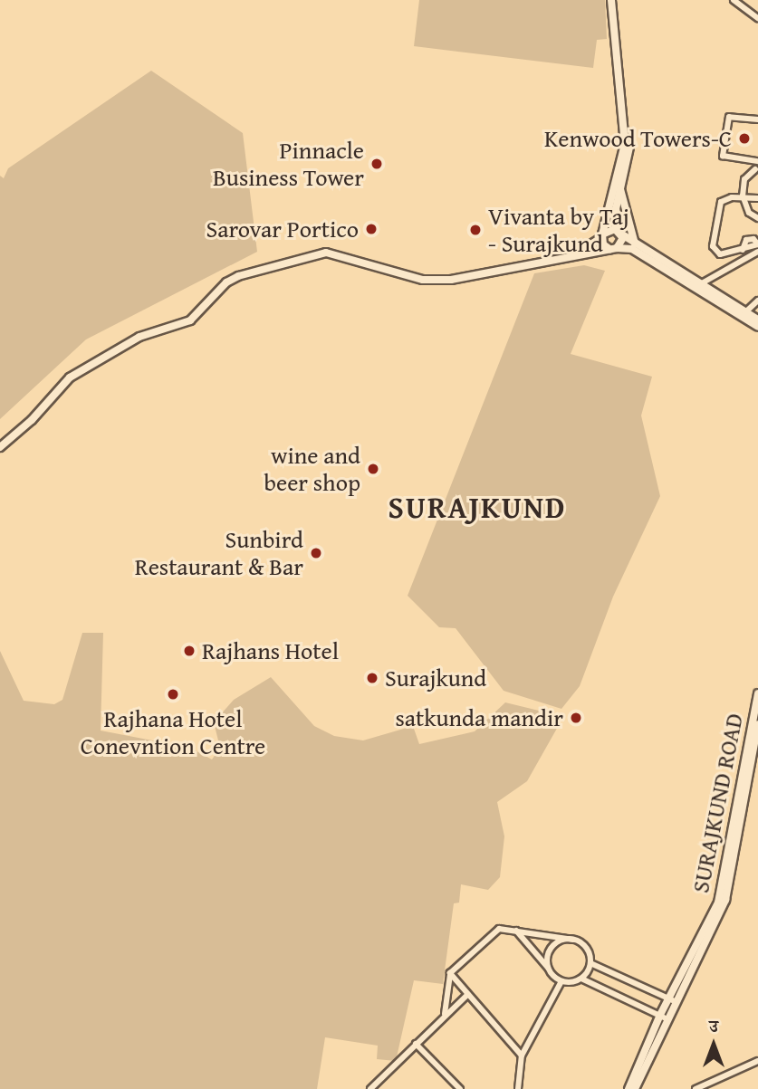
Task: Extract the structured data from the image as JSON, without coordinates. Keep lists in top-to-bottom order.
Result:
{
  "streets": {
    "main road": ["SURAJKUND ROAD"]
  },
  "districts": ["SURAJKUND"],
  "places": [
    "Kenwood Towers-C",
    "Pinnacle Business Tower",
    "Sarovar Portico",
    "Vivanta by Taj - Surajkund",
    "wine and beer shop",
    "Sunbird Restaurant & Bar",
    "Rajhans Hotel",
    "Surajkund",
    "Rajhana Hotel Conevntion Centre",
    "satkunda mandir"
  ],
  "north": "top"
}
